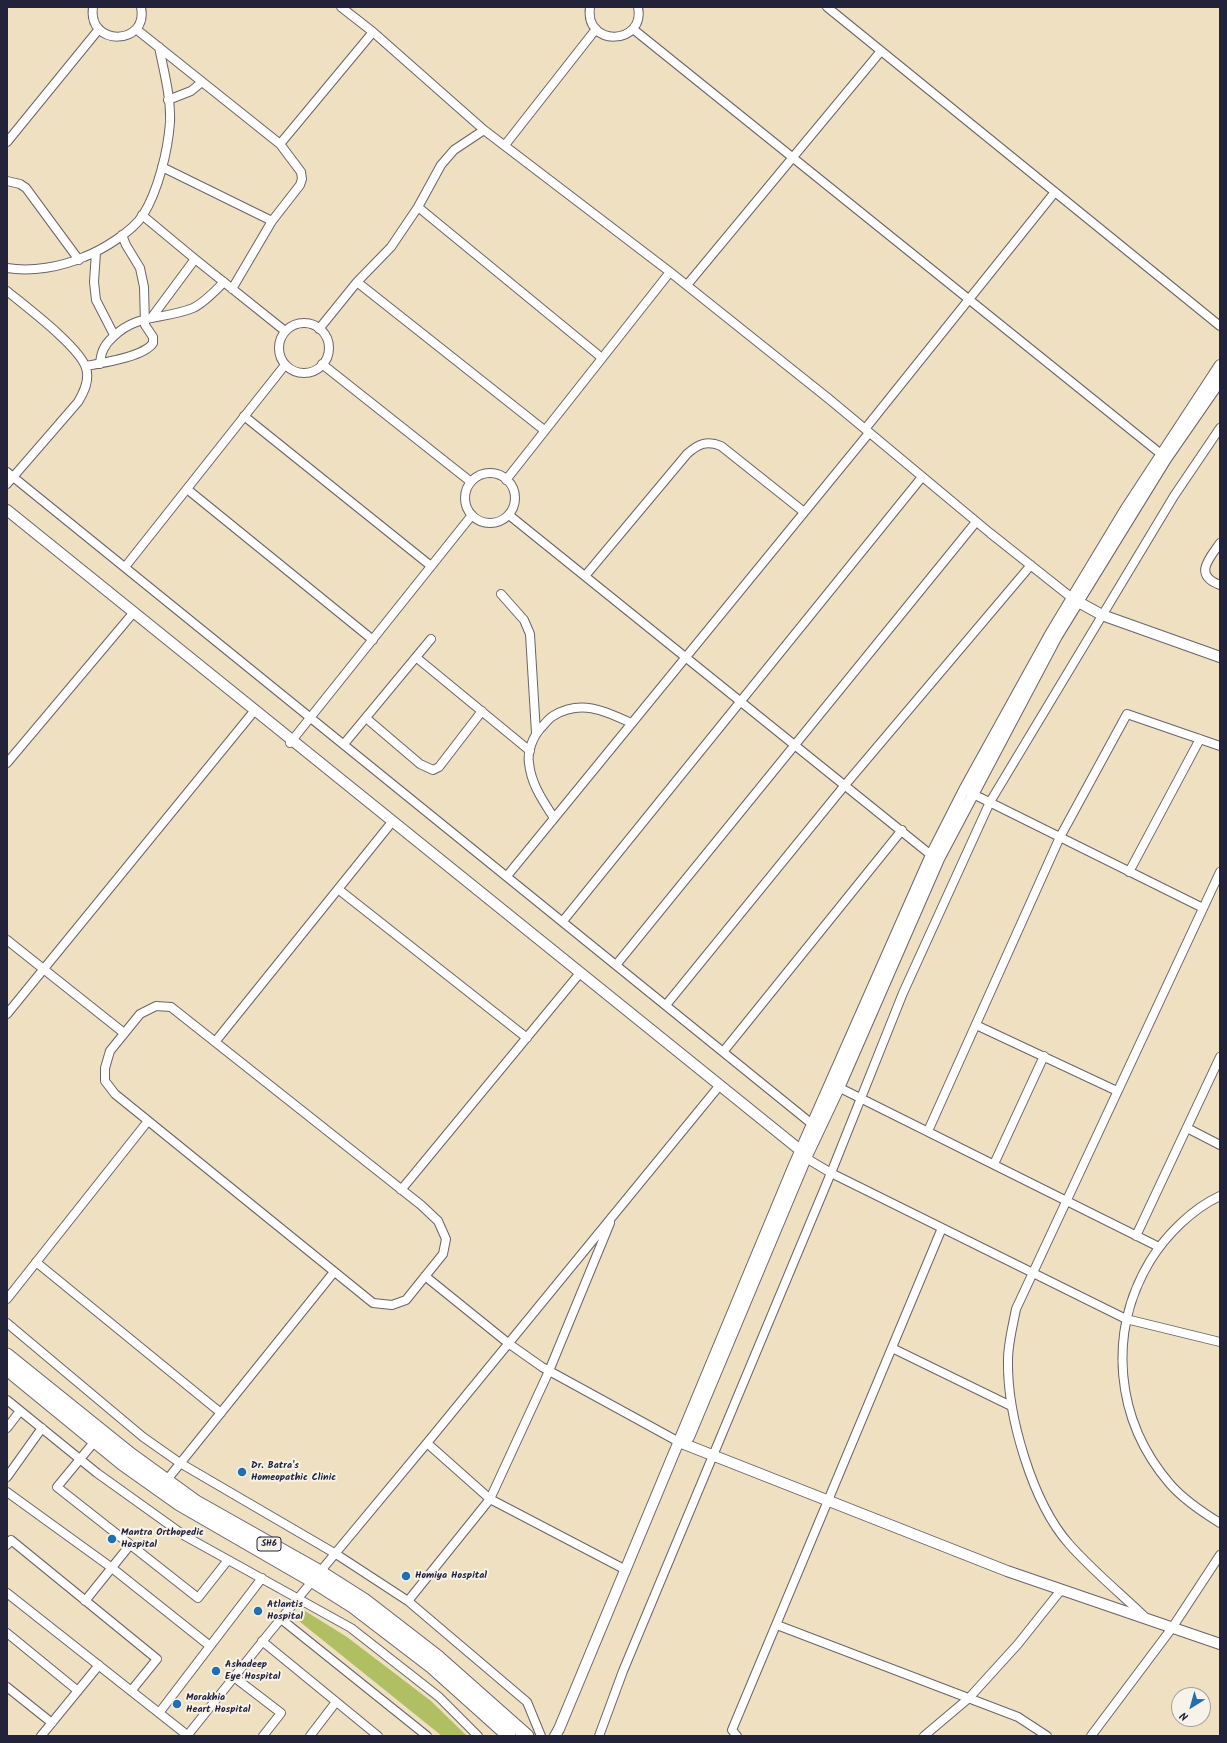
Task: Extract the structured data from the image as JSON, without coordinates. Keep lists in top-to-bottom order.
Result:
{
  "streets": {
    "main road": ["SH6"]
  },
  "places": [
    "Dr. Batra's Homeopathic Clinic",
    "Mantra Orthopedic Hospital",
    "Homiya Hospital",
    "Atlantis Hospital",
    "Ashadeep Eye Hospital",
    "Morakhia Heart Hospital"
  ],
  "north": "bottom left"
}
